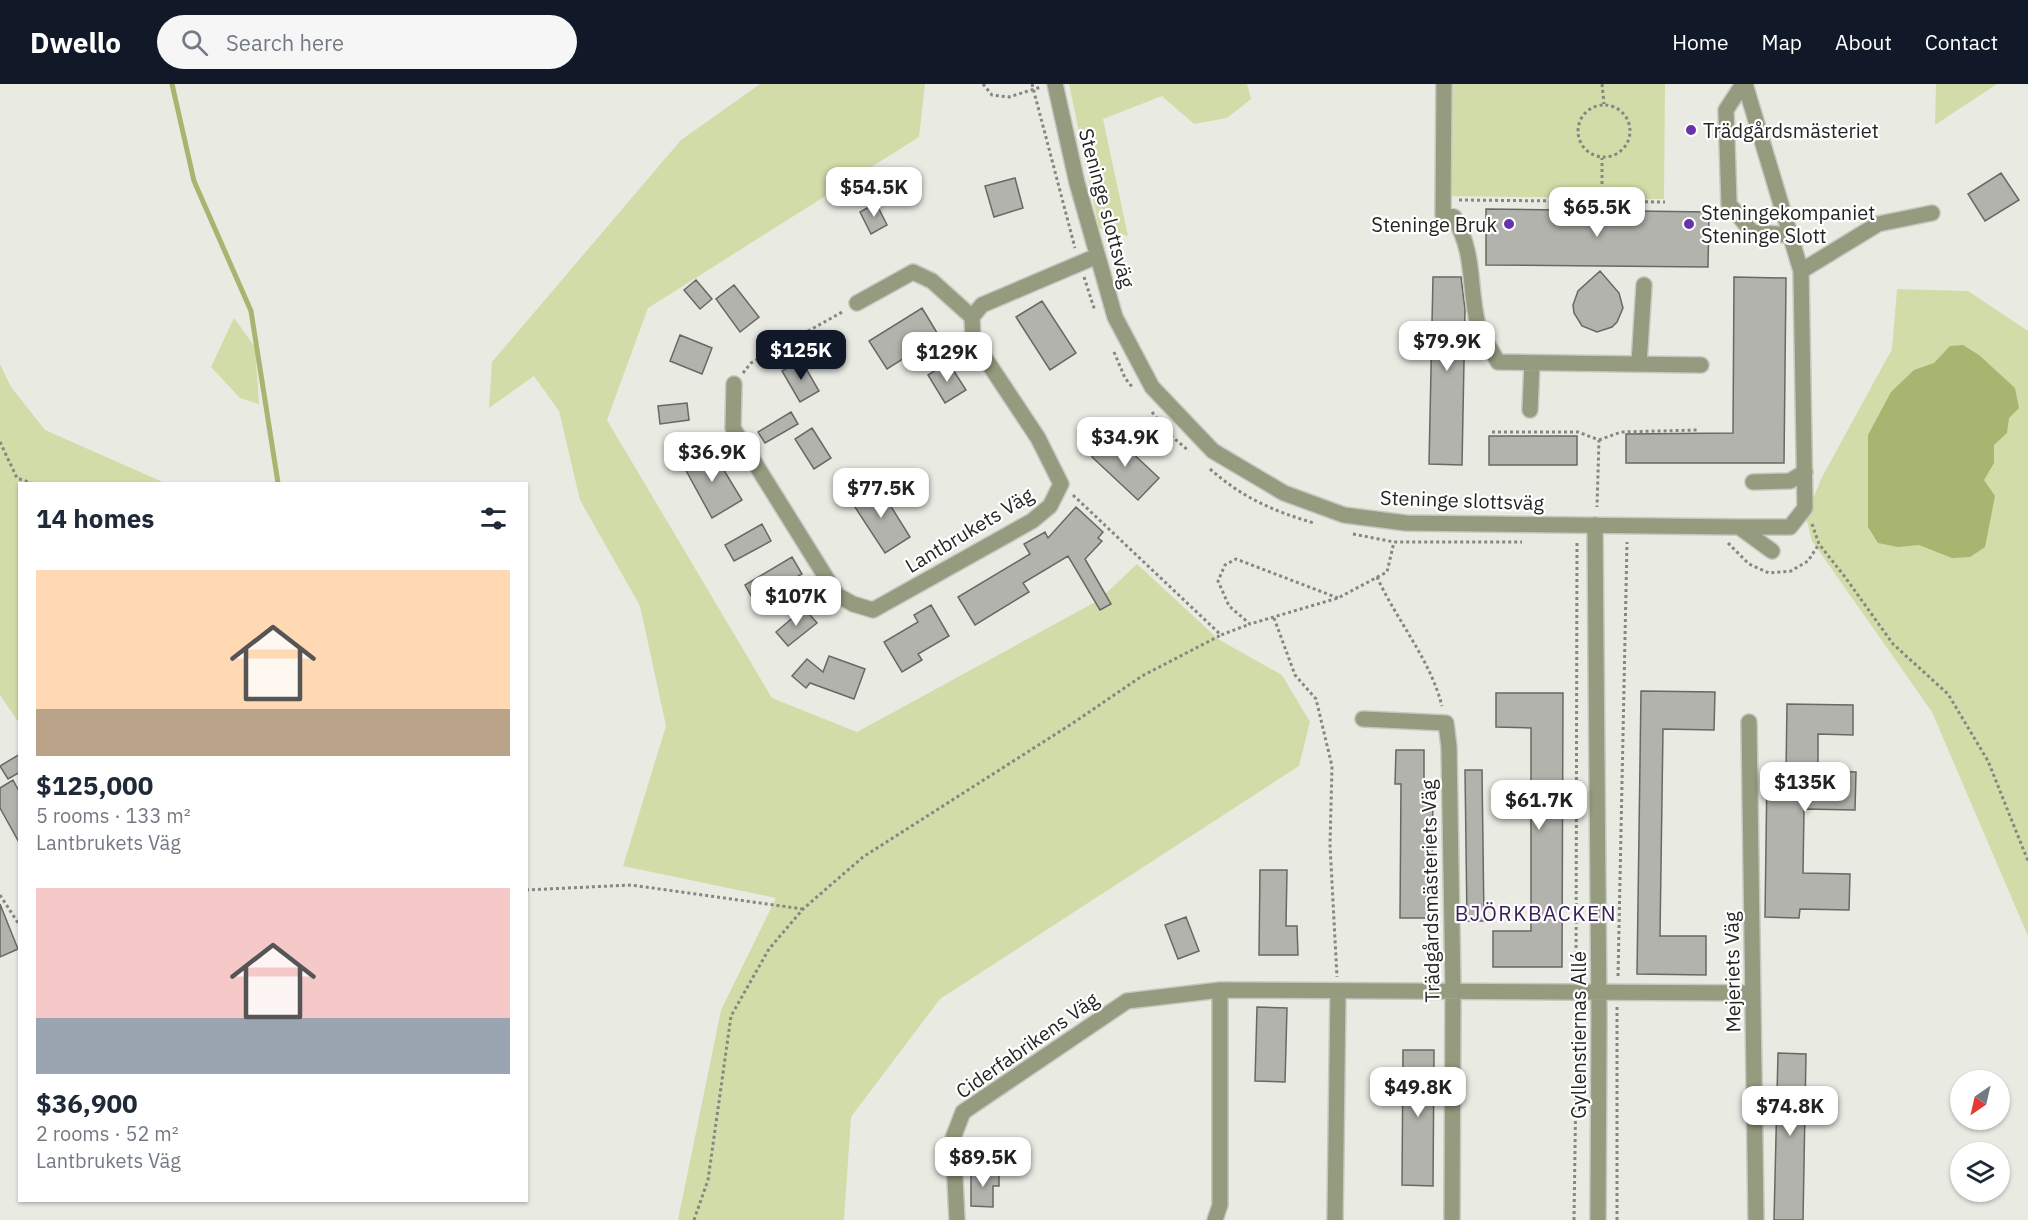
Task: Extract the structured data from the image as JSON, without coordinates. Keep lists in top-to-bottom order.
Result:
{
  "streets": {
    "street": [
      "Steninge slottsväg",
      "Lantbrukets Väg",
      "Trädgårdsmästeriets Väg",
      "Mejeriets Väg",
      "Gyllenstiernas Allé",
      "Ciderfabrikens Väg"
    ]
  },
  "crossings": [
    ["Steninge slottsväg", "Gyllenstiernas Allé"],
    ["Trädgårdsmästeriets Väg", "Ciderfabrikens Väg"],
    ["Mejeriets Väg", "Ciderfabrikens Väg"],
    ["Gyllenstiernas Allé", "Ciderfabrikens Väg"]
  ],
  "districts": ["BJÖRKBACKEN"],
  "places": ["Trädgårdsmästeriet", "Steninge Bruk", "Steningekompaniet Steninge Slott"],
  "north": "bottom left",
  "page": {
    "header": "Dwello",
    "search": "Search here",
    "nav": [
      "Home",
      "Map",
      "About",
      "Contact"
    ],
    "price": [
      "$54.5K",
      "$65.5K",
      "$79.9K",
      "$125K",
      "$129K",
      "$34.9K",
      "$36.9K",
      "$77.5K",
      "$107K",
      "$135K",
      "$61.7K",
      "$49.8K",
      "$74.8K",
      "$89.5K"
    ],
    "heading": "14 homes",
    "list": [
      {
        "name": "$125,000",
        "note": "5 rooms · 133 m² · Lantbrukets Väg"
      },
      {
        "name": "$36,900",
        "note": "2 rooms · 52 m² · Lantbrukets Väg"
      }
    ]
  }
}
